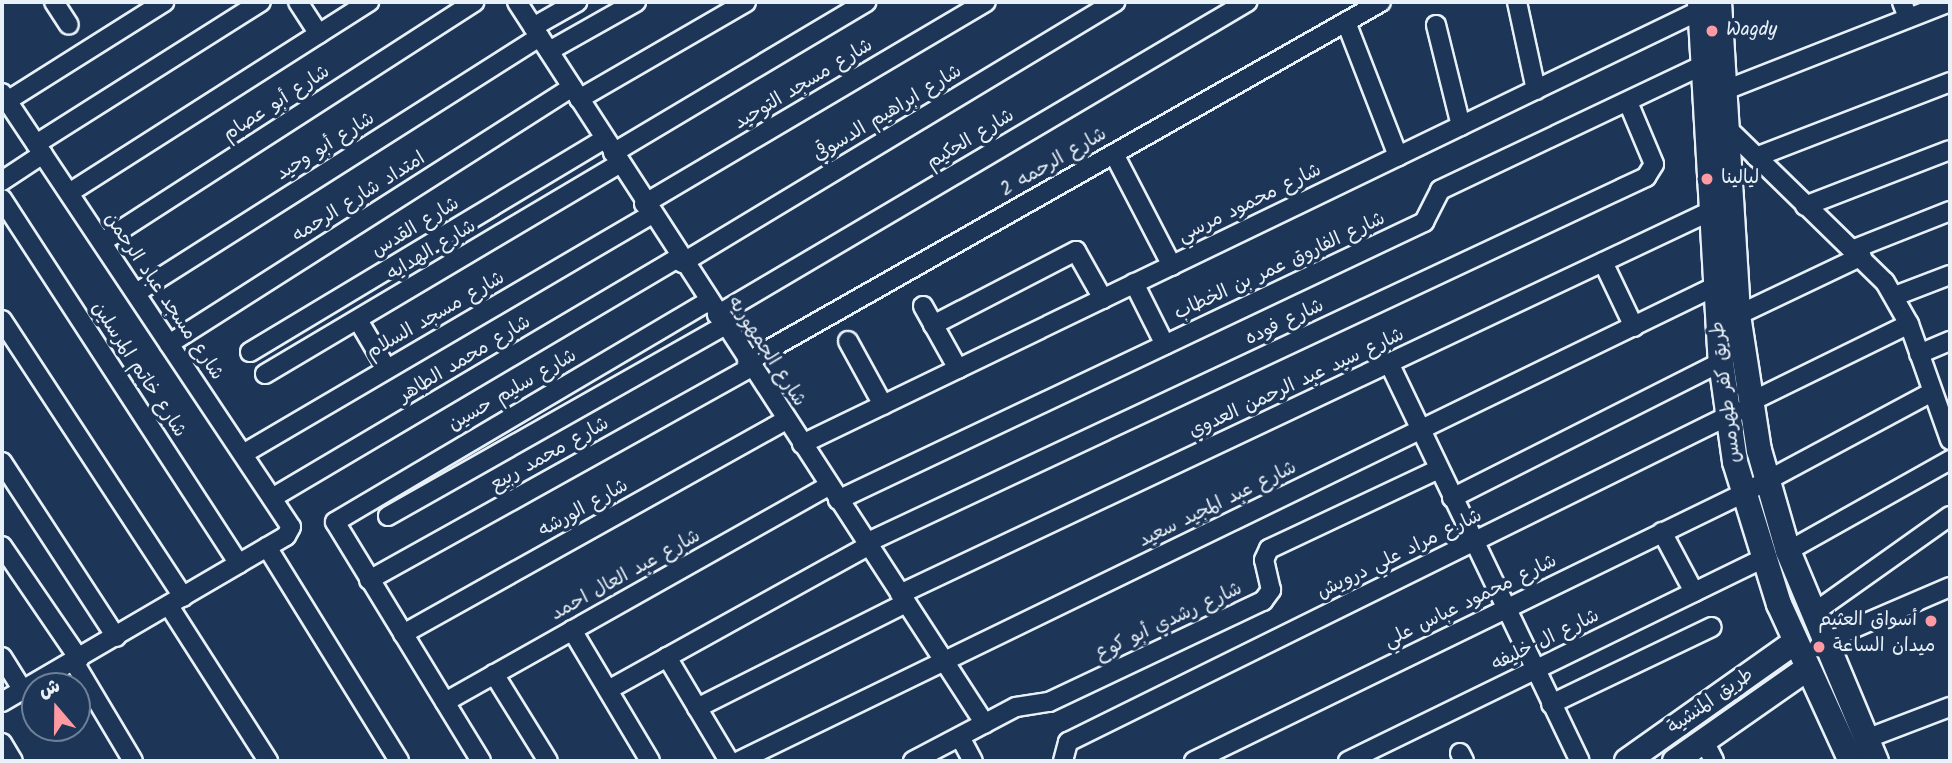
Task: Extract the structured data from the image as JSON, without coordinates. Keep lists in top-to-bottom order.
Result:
{
  "streets": {
    "street": [
      "شارع مسجد التوحيد",
      "شارع أبو عصام",
      "شارع ابراهيم الدسوقي",
      "شارع الحكيم",
      "شارع أبو وحيد",
      "شارع الرحمه 2",
      "امتداد شارع الرحمه",
      "شارع محمود مرسي",
      "شارع القدس",
      "شارع الهدايه",
      "شارع الفاروق عمر بن الخطاب",
      "شارع مسجد عباد الرحمن",
      "شارع مسجد السلام",
      "شارع فوده",
      "شارع الجمهوريه",
      "شارع محمد الطاهر",
      "شارع خاتم المرسلين",
      "شارع سيد عبد الرحمن العدوي",
      "شارع سليم حسين",
      "طريق كفر طهرمس",
      "شارع محمد ربيع",
      "شارع عبد المجيد سعيد",
      "شارع الورشه",
      "شارع مراد علي درويش",
      "شارع عبد العال احمد",
      "شارع محمود عباس علي",
      "شارع رشدي أبو كوع",
      "شارع ال خليفه",
      "طريق المنشية"
    ]
  },
  "crossings": [
    ["شارع مسجد التوحيد", "شارع مسجد السلام"],
    ["شارع مسجد التوحيد", "شارع الجمهوريه"],
    ["شارع أبو عصام", "شارع مسجد عباد الرحمن"],
    ["شارع ابراهيم الدسوقي", "شارع الجمهوريه"],
    ["شارع ابراهيم الدسوقي", "شارع محمد الطاهر"],
    ["شارع الحكيم", "شارع الجمهوريه"],
    ["شارع الحكيم", "شارع سليم حسين"],
    ["شارع أبو وحيد", "شارع مسجد عباد الرحمن"],
    ["شارع أبو وحيد", "شارع الجمهوريه"],
    ["شارع الرحمه 2", "شارع الجمهوريه"],
    ["شارع الرحمه 2", "شارع محمد ربيع"],
    ["امتداد شارع الرحمه", "شارع مسجد عباد الرحمن"],
    ["امتداد شارع الرحمه", "شارع الجمهوريه"],
    ["شارع محمود مرسي", "شارع الجمهوريه"],
    ["شارع محمود مرسي", "طريق كفر طهرمس"],
    ["شارع القدس", "شارع الهدايه"],
    ["شارع القدس", "شارع الجمهوريه"],
    ["شارع الهدايه", "شارع الجمهوريه"],
    ["شارع الفاروق عمر بن الخطاب", "شارع فوده"],
    ["شارع الفاروق عمر بن الخطاب", "شارع الجمهوريه"],
    ["شارع الفاروق عمر بن الخطاب", "طريق كفر طهرمس"],
    ["شارع الفاروق عمر بن الخطاب", "شارع عبد العال احمد"],
    ["شارع مسجد عباد الرحمن", "شارع مسجد السلام"],
    ["شارع مسجد عباد الرحمن", "شارع محمد الطاهر"],
    ["شارع مسجد السلام", "شارع الجمهوريه"],
    ["شارع فوده", "شارع الجمهوريه"],
    ["شارع الجمهوريه", "شارع محمد الطاهر"],
    ["شارع الجمهوريه", "شارع سيد عبد الرحمن العدوي"],
    ["شارع الجمهوريه", "شارع سليم حسين"],
    ["شارع الجمهوريه", "شارع محمد ربيع"],
    ["شارع الجمهوريه", "شارع عبد المجيد سعيد"],
    ["شارع الجمهوريه", "شارع الورشه"],
    ["شارع الجمهوريه", "شارع عبد العال احمد"],
    ["شارع الجمهوريه", "شارع رشدي أبو كوع"],
    ["شارع سيد عبد الرحمن العدوي", "طريق كفر طهرمس"],
    ["شارع سليم حسين", "شارع محمد ربيع"],
    ["طريق كفر طهرمس", "شارع عبد المجيد سعيد"],
    ["طريق كفر طهرمس", "شارع مراد علي درويش"],
    ["طريق كفر طهرمس", "شارع محمود عباس علي"],
    ["طريق كفر طهرمس", "شارع ال خليفه"],
    ["طريق كفر طهرمس", "طريق المنشية"]
  ],
  "places": [
    "Wagdy",
    "ليالينا",
    "أسواق العثيم",
    "ميدان الساعة"
  ],
  "north": "top"
}
